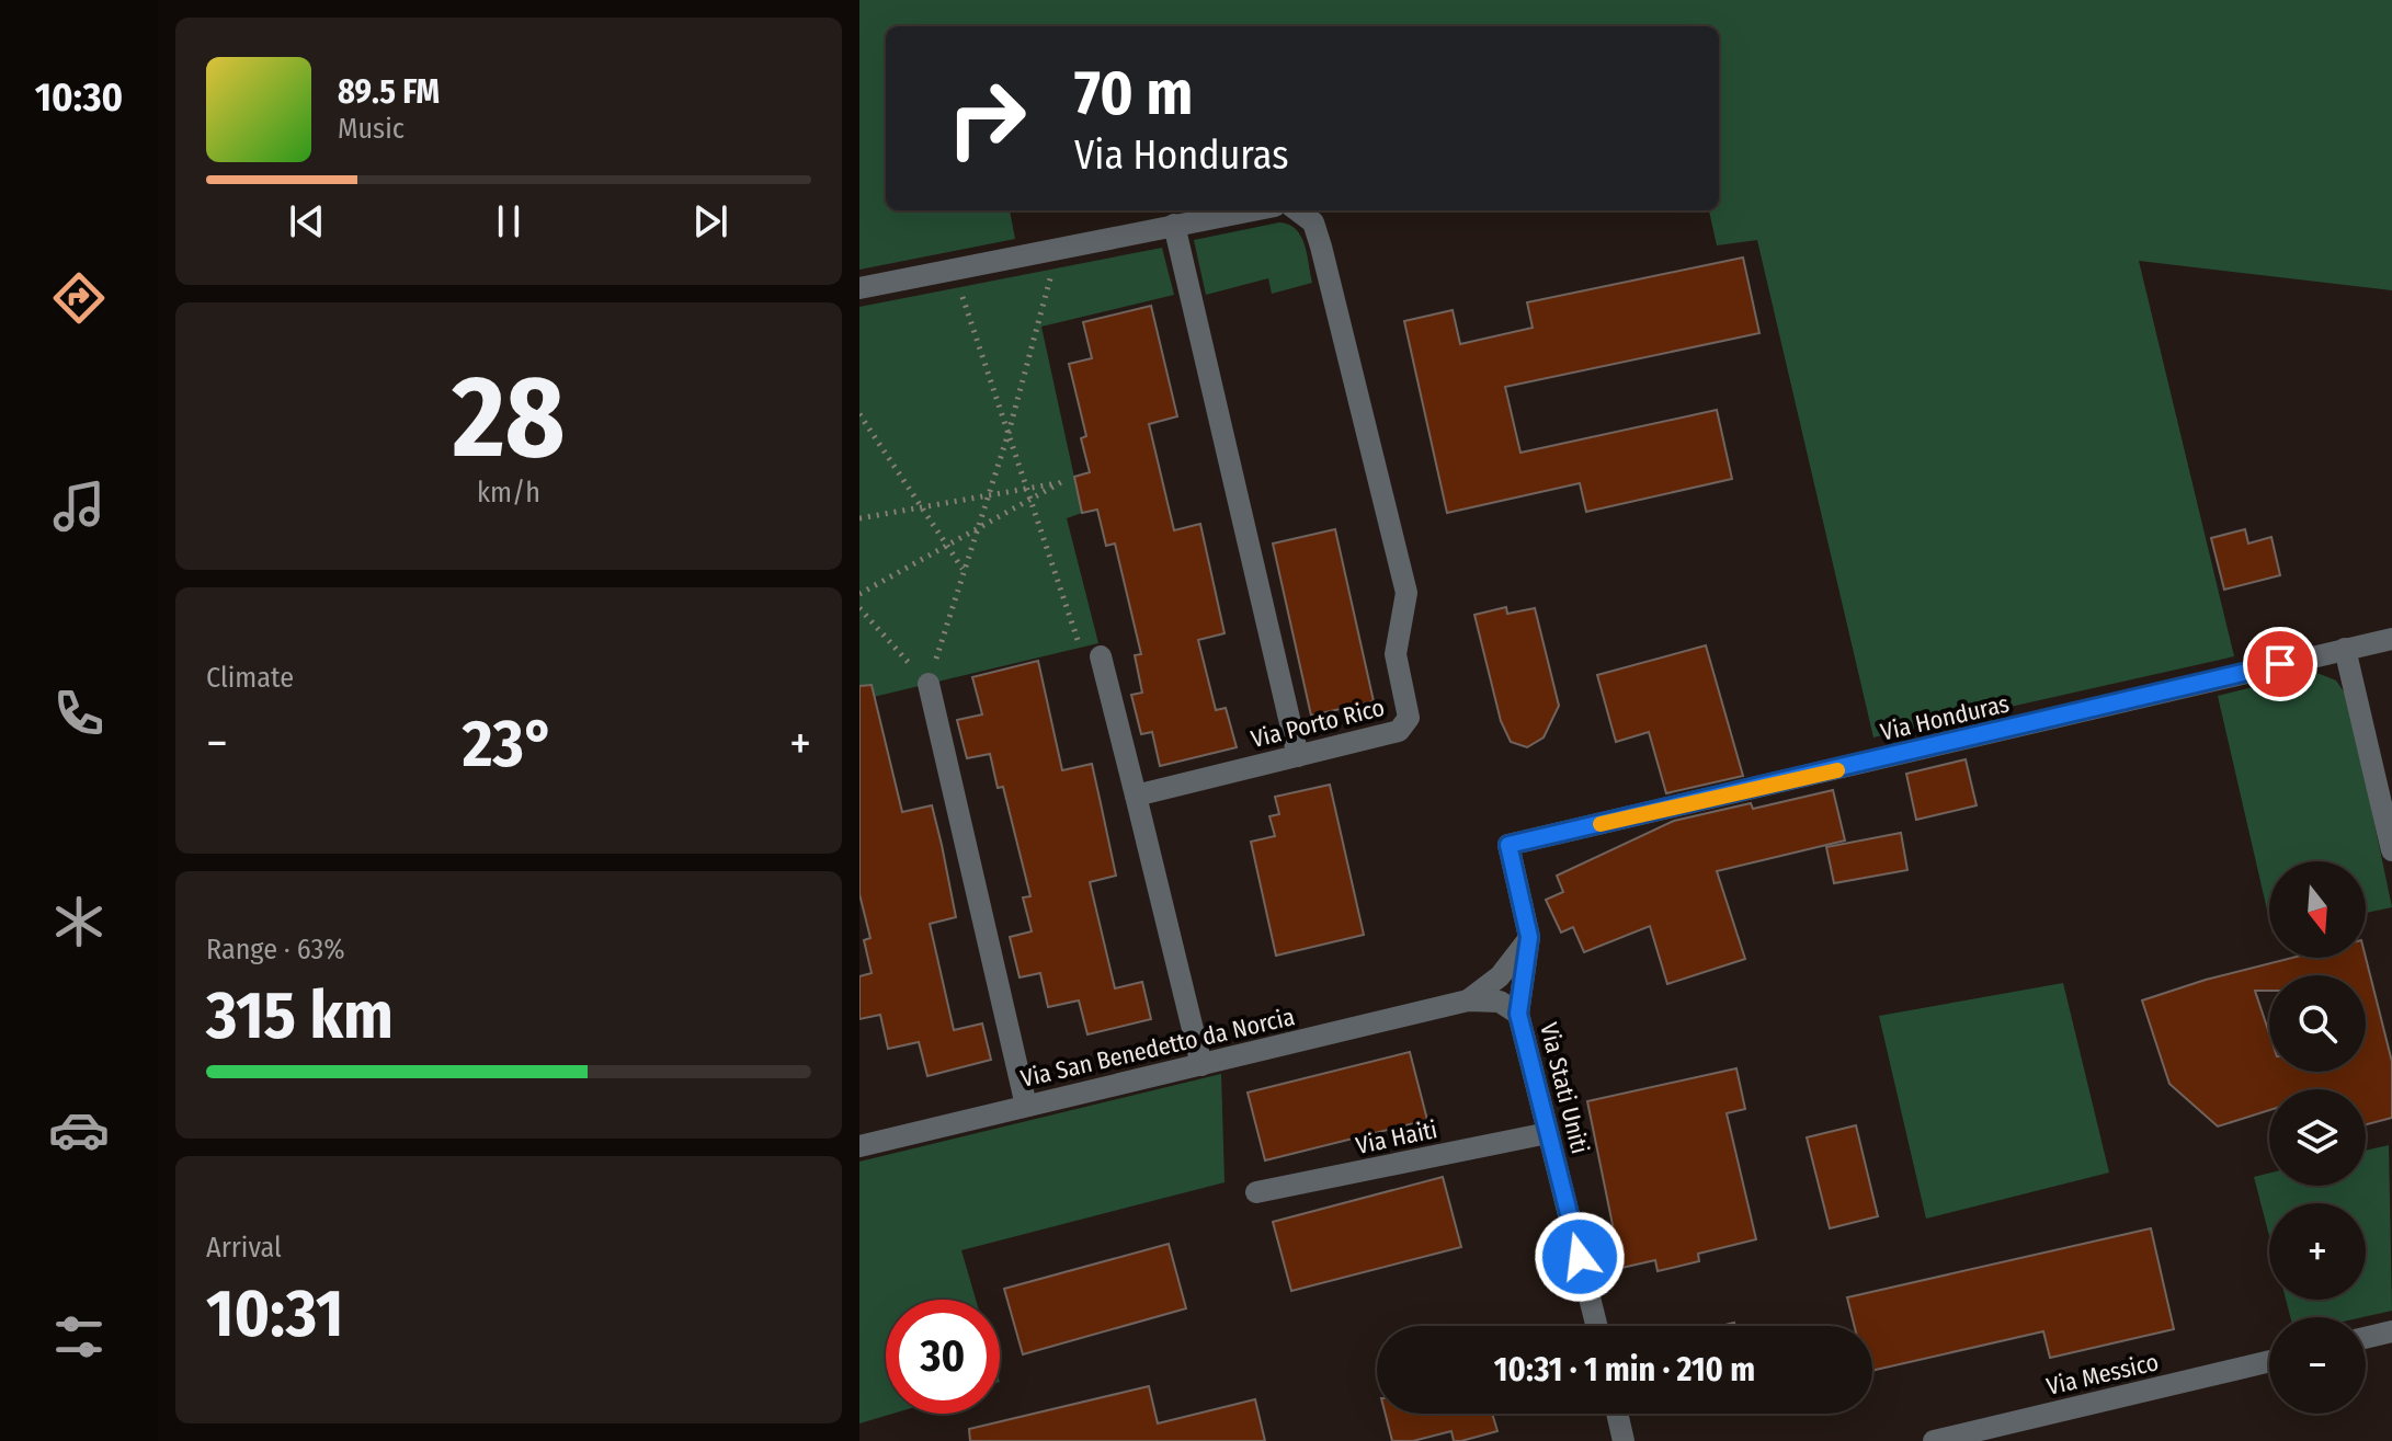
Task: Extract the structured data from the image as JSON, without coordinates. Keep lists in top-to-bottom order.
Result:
{
  "streets": {
    "street": [
      "Via Honduras",
      "Via Porto Rico",
      "Via San Benedetto da Norcia",
      "Via Stati Uniti",
      "Via Haiti",
      "Via Messico"
    ]
  },
  "crossings": [
    ["Via Honduras", "Via Stati Uniti"],
    ["Via Stati Uniti", "Via Haiti"]
  ],
  "north": "bottom",
  "page": {
    "tabs": "10:30",
    "turn": ["70 m", "Via Honduras"],
    "song": ["89.5 FM", "Music"],
    "tile": [
      ["28", "km/h"],
      "Climate",
      ["Range · 63%", "315 km"],
      ["Arrival", "10:31"]
    ],
    "heat": ["−", "23°", "+"],
    "map_buttons": ["+", "−"],
    "limit": "30",
    "trip": "10:31 · 1 min · 210 m"
  }
}
